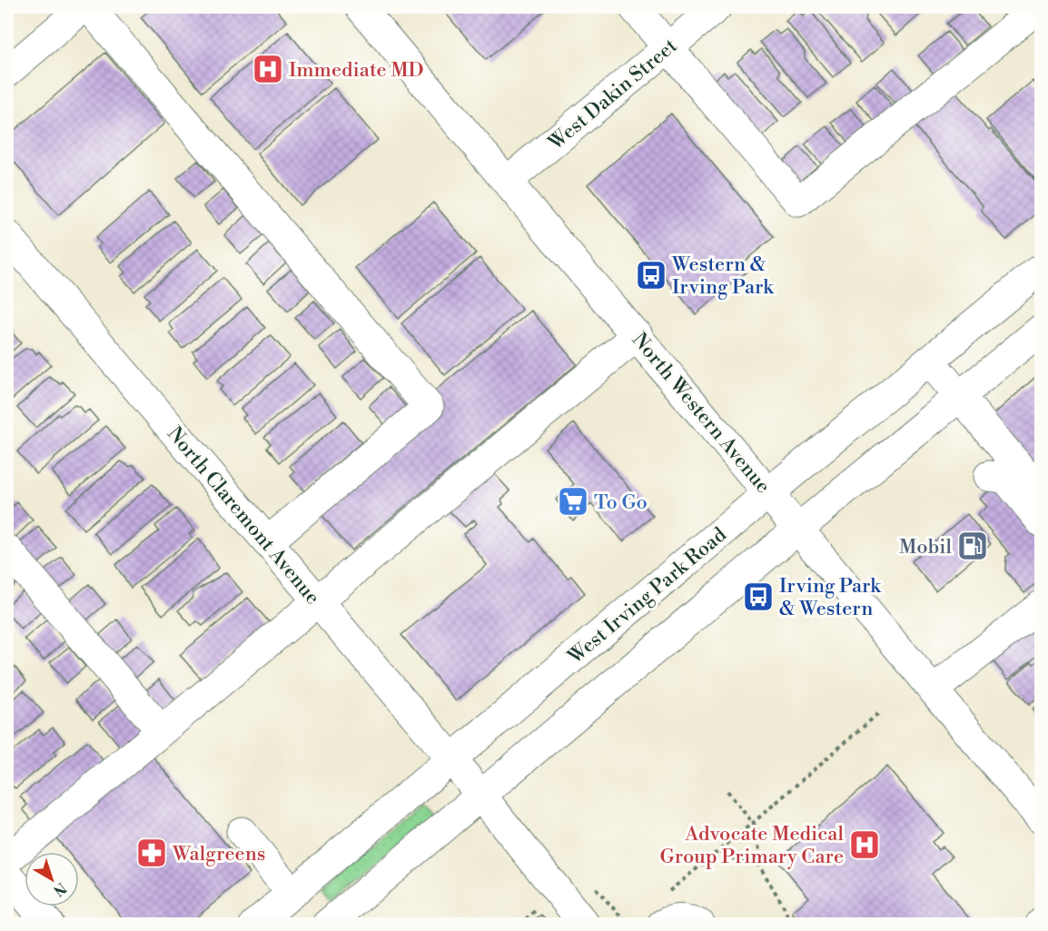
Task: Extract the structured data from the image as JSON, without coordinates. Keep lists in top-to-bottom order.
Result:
{
  "streets": {
    "main road": [
      "West Dakin Street",
      "North Western Avenue",
      "North Claremont Avenue",
      "West Irving Park Road"
    ]
  },
  "crossings": [
    ["West Dakin Street", "North Western Avenue"],
    ["North Western Avenue", "West Irving Park Road"],
    ["North Claremont Avenue", "West Irving Park Road"]
  ],
  "places": {
    "hospital": ["Immediate MD", "Advocate Medical Group Primary Care"],
    "bus stop": ["Western & Irving Park", "Irving Park & Western"],
    "supermarket": ["To Go"],
    "fuel station": ["Mobil"],
    "pharmacy": ["Walgreens"]
  },
  "north": "bottom right"
}
